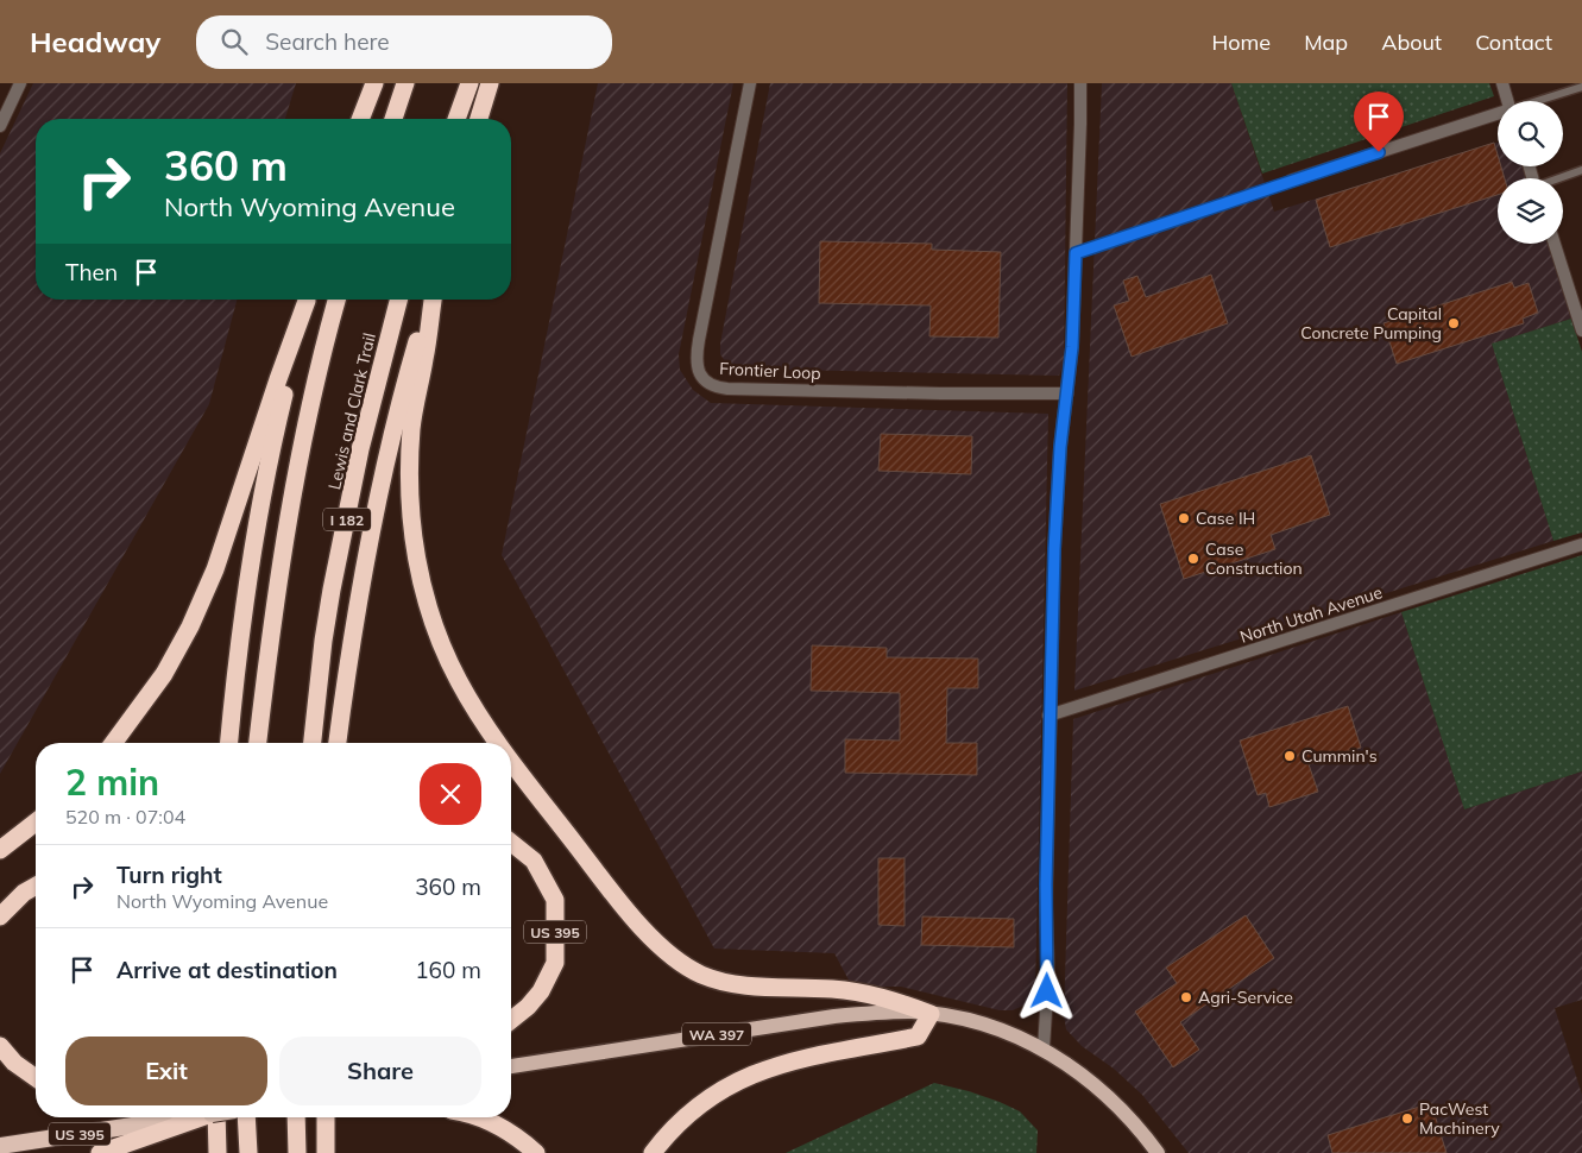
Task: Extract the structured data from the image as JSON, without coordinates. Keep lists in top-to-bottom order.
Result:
{
  "streets": {
    "highway": ["Lewis and Clark Trail", "I 182", "US 395"],
    "main road": ["WA 397"],
    "street": ["Frontier Loop", "North Utah Avenue"]
  },
  "places": [
    "Capital Concrete Pumping",
    "Case IH",
    "Case Construction",
    "Cummin's",
    "Agri-Service",
    "PacWest Machinery"
  ],
  "page": {
    "header": "Headway",
    "search": "Search here",
    "nav": [
      "Home",
      "Map",
      "About",
      "Contact"
    ],
    "turn": ["360 m", "North Wyoming Avenue"],
    "then": "Then",
    "heading": ["2 min", "520 m · 07:04"],
    "list": [
      {
        "name": "Turn right",
        "note": "North Wyoming Avenue",
        "value": "360 m"
      },
      {
        "name": "Arrive at destination",
        "value": "160 m"
      }
    ],
    "buttons": ["Exit", "Share"]
  }
}
